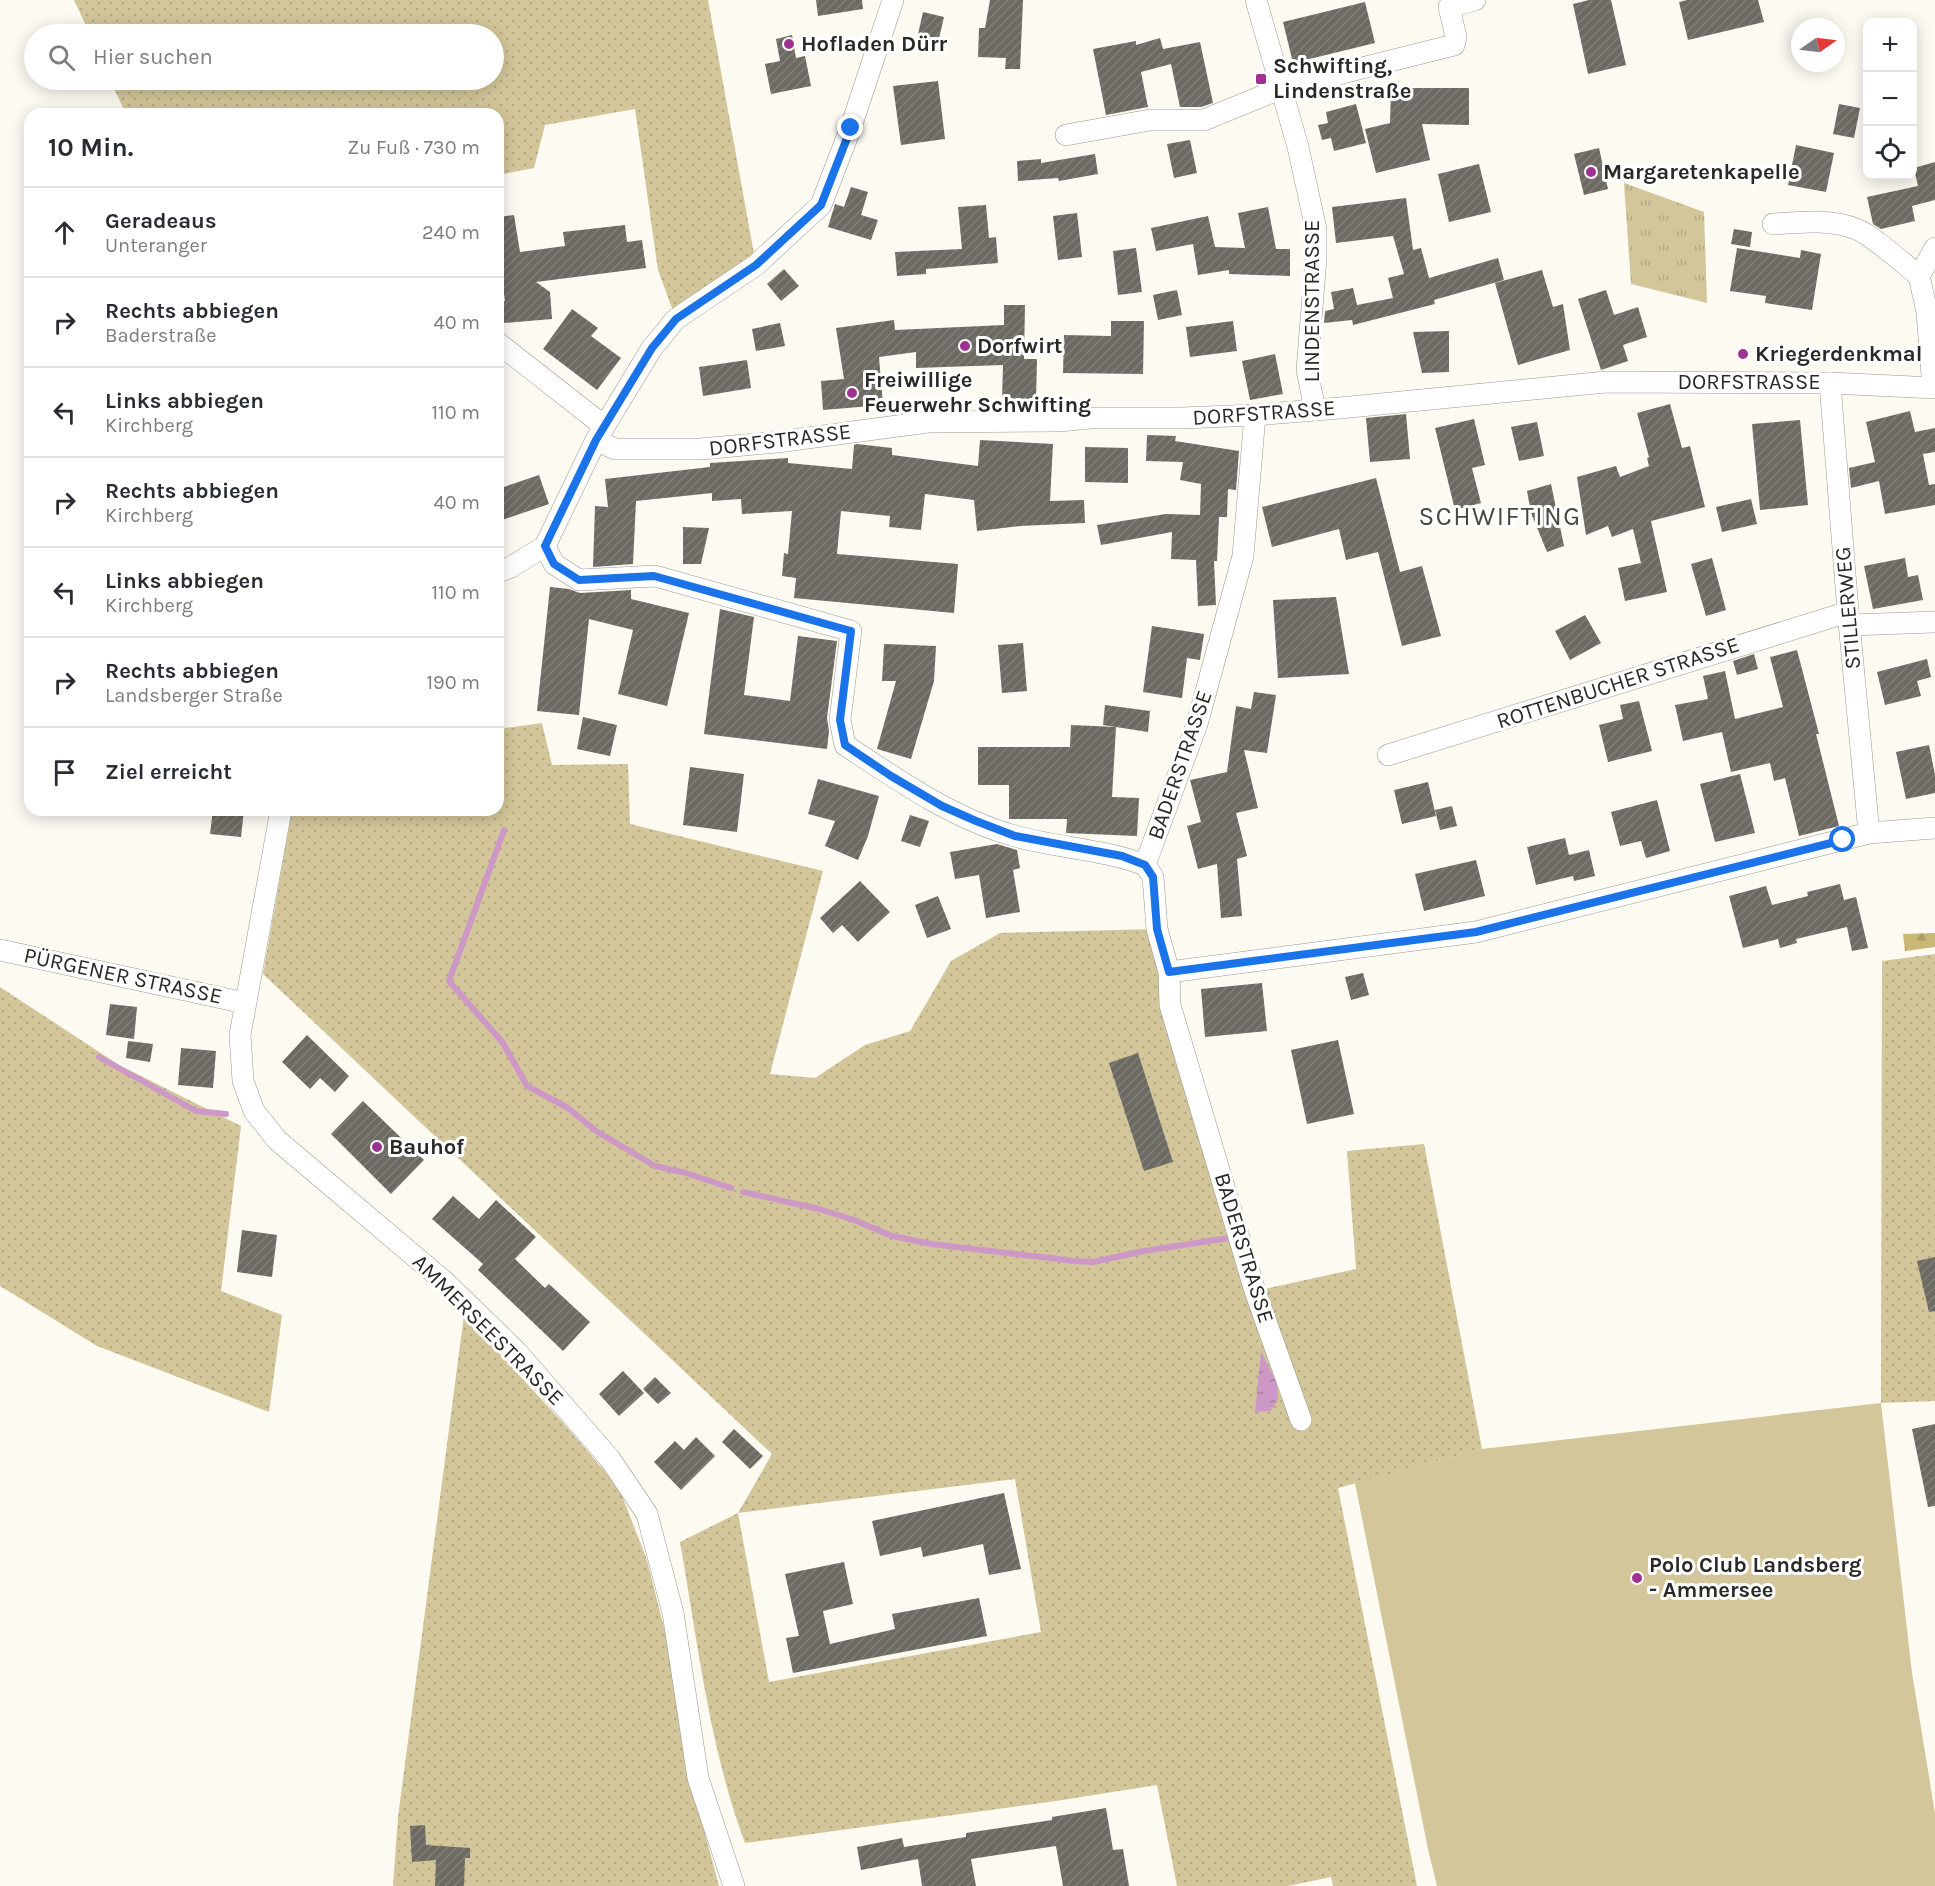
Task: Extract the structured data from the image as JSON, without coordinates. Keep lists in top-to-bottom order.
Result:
{
  "streets": {
    "street": [
      "LINDENSTRASSE",
      "DORFSTRASSE",
      "STILLERWEG",
      "ROTTENBUCHER STRASSE",
      "BADERSTRASSE",
      "PÜRGENER STRASSE",
      "AMMERSEESTRASSE"
    ]
  },
  "crossings": [
    ["LINDENSTRASSE", "DORFSTRASSE"],
    ["DORFSTRASSE", "STILLERWEG"],
    ["DORFSTRASSE", "BADERSTRASSE"],
    ["STILLERWEG", "ROTTENBUCHER STRASSE"],
    ["PÜRGENER STRASSE", "AMMERSEESTRASSE"]
  ],
  "districts": ["SCHWIFTING"],
  "places": {
    "other": [
      "Hofladen Dürr",
      "Margaretenkapelle",
      "Dorfwirt",
      "Kriegerdenkmal",
      "Freiwillige Feuerwehr Schwifting",
      "Bauhof",
      "Polo Club Landsberg - Ammersee"
    ],
    "transit": ["Schwifting, Lindenstraße"]
  },
  "north": "right",
  "page": {
    "map_buttons": ["+", "−"],
    "search": "Hier suchen",
    "heading": ["10 Min.", "Zu Fuß · 730 m"],
    "list": [
      ["Geradeaus", "Unteranger", "240 m"],
      ["Rechts abbiegen", "Baderstraße", "40 m"],
      ["Links abbiegen", "Kirchberg", "110 m"],
      ["Rechts abbiegen", "Kirchberg", "40 m"],
      ["Links abbiegen", "Kirchberg", "110 m"],
      ["Rechts abbiegen", "Landsberger Straße", "190 m"],
      "Ziel erreicht"
    ]
  }
}
